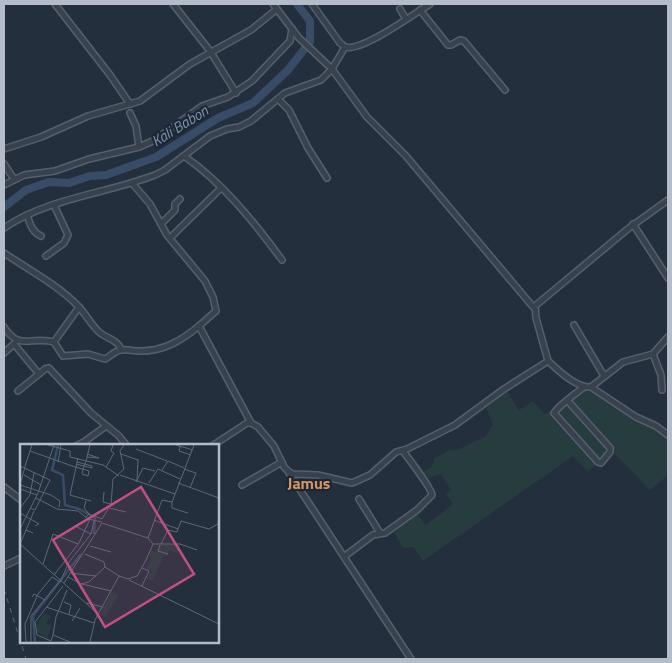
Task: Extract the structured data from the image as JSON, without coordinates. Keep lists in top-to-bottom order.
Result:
{
  "districts": ["Jamus"],
  "water": ["Kali Babon"]
}
